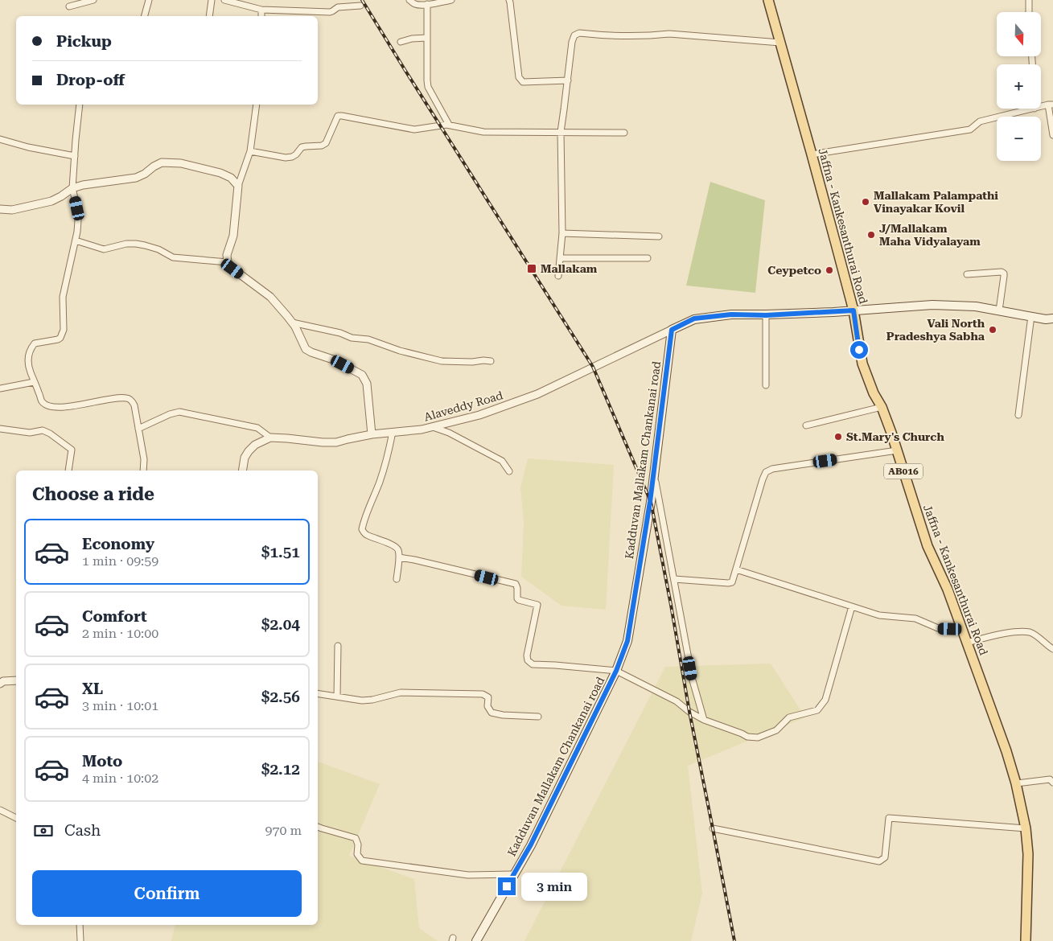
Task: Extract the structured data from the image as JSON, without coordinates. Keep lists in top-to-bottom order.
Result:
{
  "streets": {
    "main road": ["Jaffna - Kankesanthurai Road", "Kadduvan Mallakam Chankanai road", "AB016"],
    "street": ["Alaveddy Road"]
  },
  "crossings": [
    ["Alaveddy Road", "Kadduvan Mallakam Chankanai road"]
  ],
  "places": {
    "other": [
      "Mallakam Palampathi Vinayakar Kovil",
      "J/Mallakam Maha Vidyalayam",
      "Ceypetco",
      "Vali North Pradeshya Sabha",
      "St.Mary's Church"
    ],
    "transit": ["Mallakam"]
  },
  "north": "bottom",
  "page": {
    "map_buttons": ["+", "−"],
    "banner": ["Pickup", "Drop-off"],
    "heading": "Choose a ride",
    "list": [
      {
        "name": "Economy",
        "note": "1 min · 09:59",
        "value": "$1.51"
      },
      {
        "name": "Comfort",
        "note": "2 min · 10:00",
        "value": "$2.04"
      },
      {
        "name": "XL",
        "note": "3 min · 10:01",
        "value": "$2.56"
      },
      {
        "name": "Moto",
        "note": "4 min · 10:02",
        "value": "$2.12"
      }
    ],
    "pay": ["Cash", "970 m"],
    "buttons": "Confirm",
    "bubble": "3 min"
  }
}
